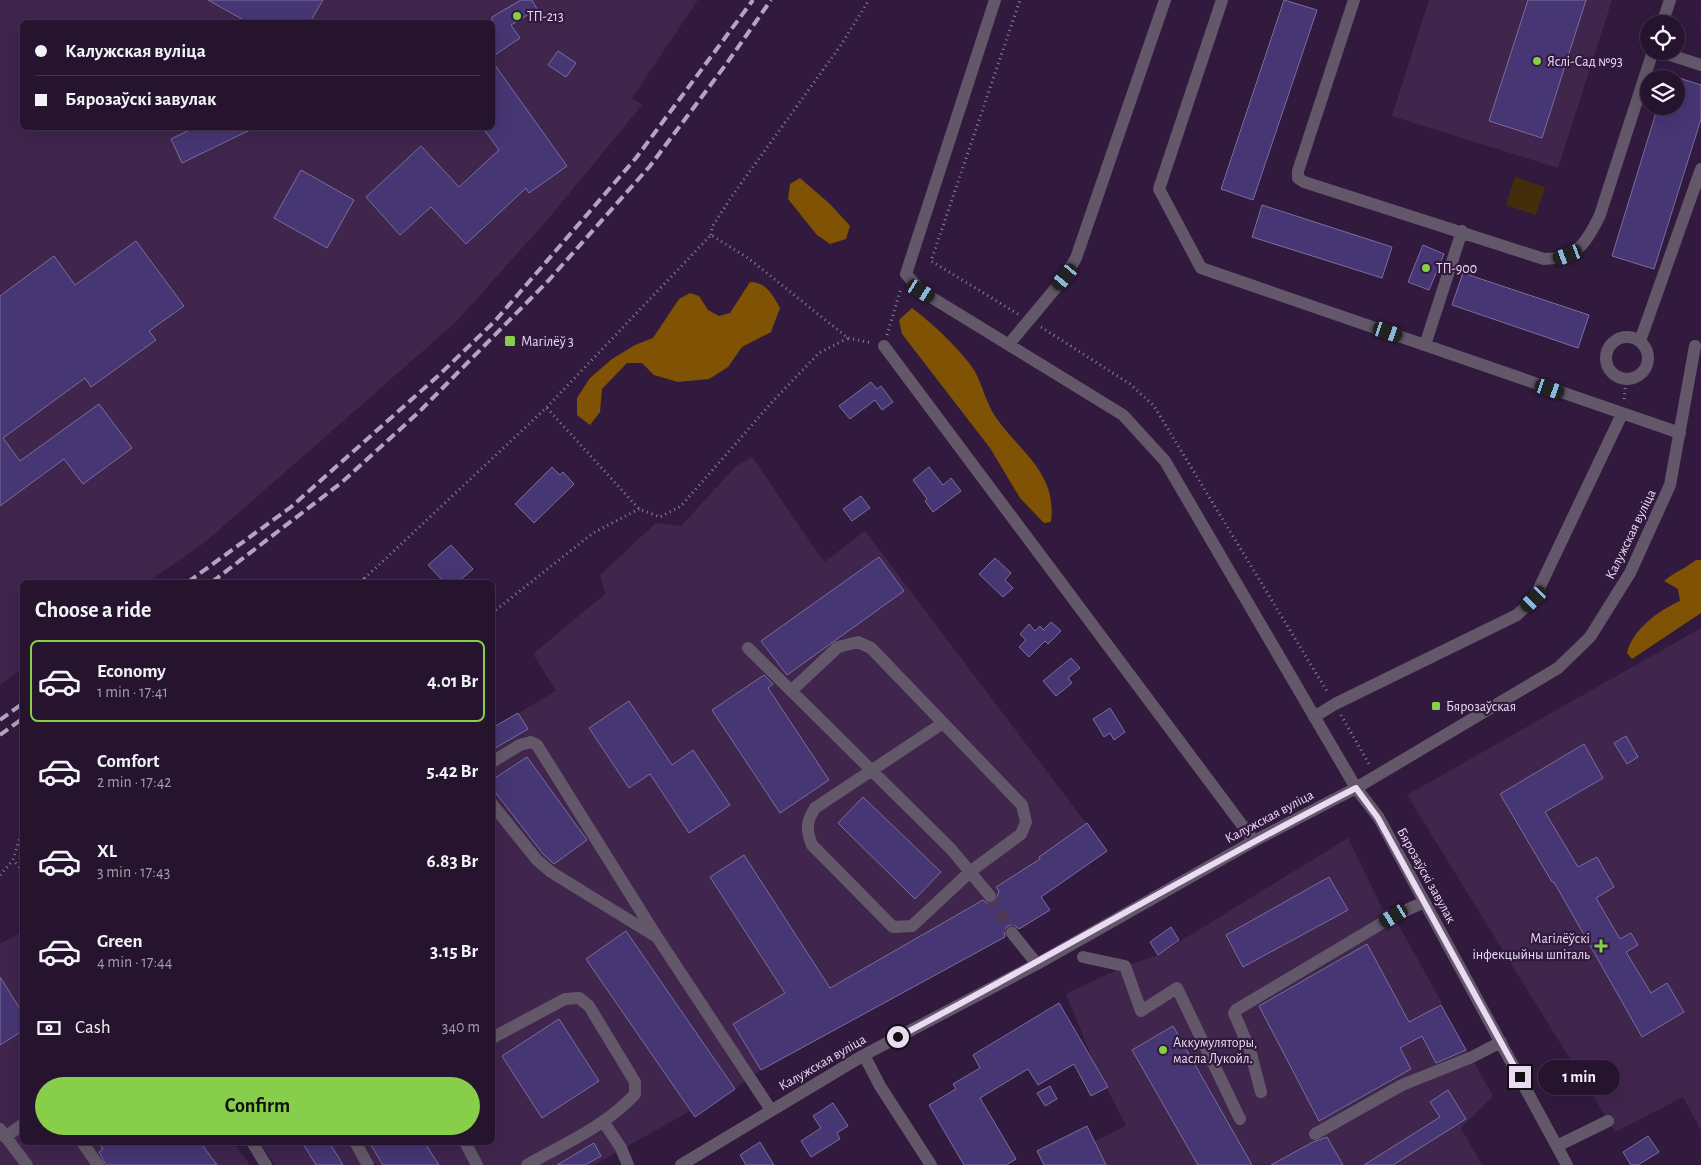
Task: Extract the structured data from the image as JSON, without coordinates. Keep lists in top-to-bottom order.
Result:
{
  "streets": {
    "street": ["Калужская вуліца", "Бярозаўскі завулак"]
  },
  "crossings": [
    ["Калужская вуліца", "Бярозаўскі завулак"]
  ],
  "places": {
    "other": [
      "ТП-213",
      "Яслі-Сад №93",
      "ТП-900",
      "Аккумуляторы, масла Лукойл."
    ],
    "transit": ["Магілёў 3", "Бярозаўская"],
    "health": ["Магілёўскі інфекцыйны шпіталь"]
  },
  "page": {
    "banner": ["Калужская вуліца", "Бярозаўскі завулак"],
    "heading": "Choose a ride",
    "list": [
      {
        "name": "Economy",
        "note": "1 min · 17:41",
        "value": "4.01 Br"
      },
      {
        "name": "Comfort",
        "note": "2 min · 17:42",
        "value": "5.42 Br"
      },
      {
        "name": "XL",
        "note": "3 min · 17:43",
        "value": "6.83 Br"
      },
      {
        "name": "Green",
        "note": "4 min · 17:44",
        "value": "3.15 Br"
      }
    ],
    "pay": ["Cash", "340 m"],
    "bubble": "1 min",
    "buttons": "Confirm"
  }
}
